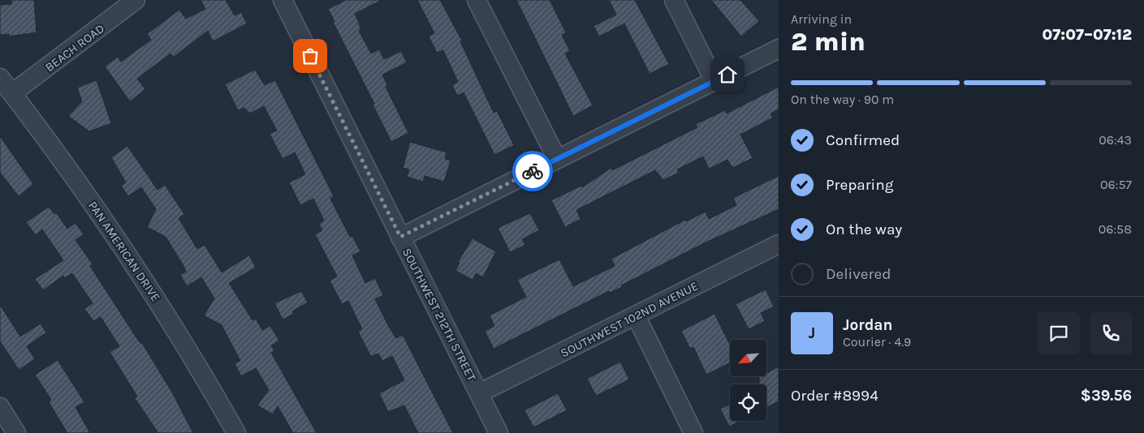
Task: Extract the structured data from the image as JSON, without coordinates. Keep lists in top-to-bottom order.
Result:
{
  "streets": {
    "street": [
      "BEACH ROAD",
      "PAN AMERICAN DRIVE",
      "SOUTHWEST 212TH STREET",
      "SOUTHWEST 102ND AVENUE"
    ]
  },
  "crossings": [
    ["BEACH ROAD", "PAN AMERICAN DRIVE"],
    ["SOUTHWEST 212TH STREET", "SOUTHWEST 102ND AVENUE"]
  ],
  "north": "bottom left",
  "page": {
    "heading": ["2 min", "Arriving in", "07:07–07:12"],
    "panel": [
      "Jordan",
      "Courier · 4.9",
      "Order #8994",
      "$39.56"
    ],
    "bar": "On the way · 90 m",
    "list": [
      ["Confirmed", "06:43"],
      ["Preparing", "06:57"],
      ["On the way", "06:58"],
      "Delivered"
    ],
    "round": "J"
  }
}
